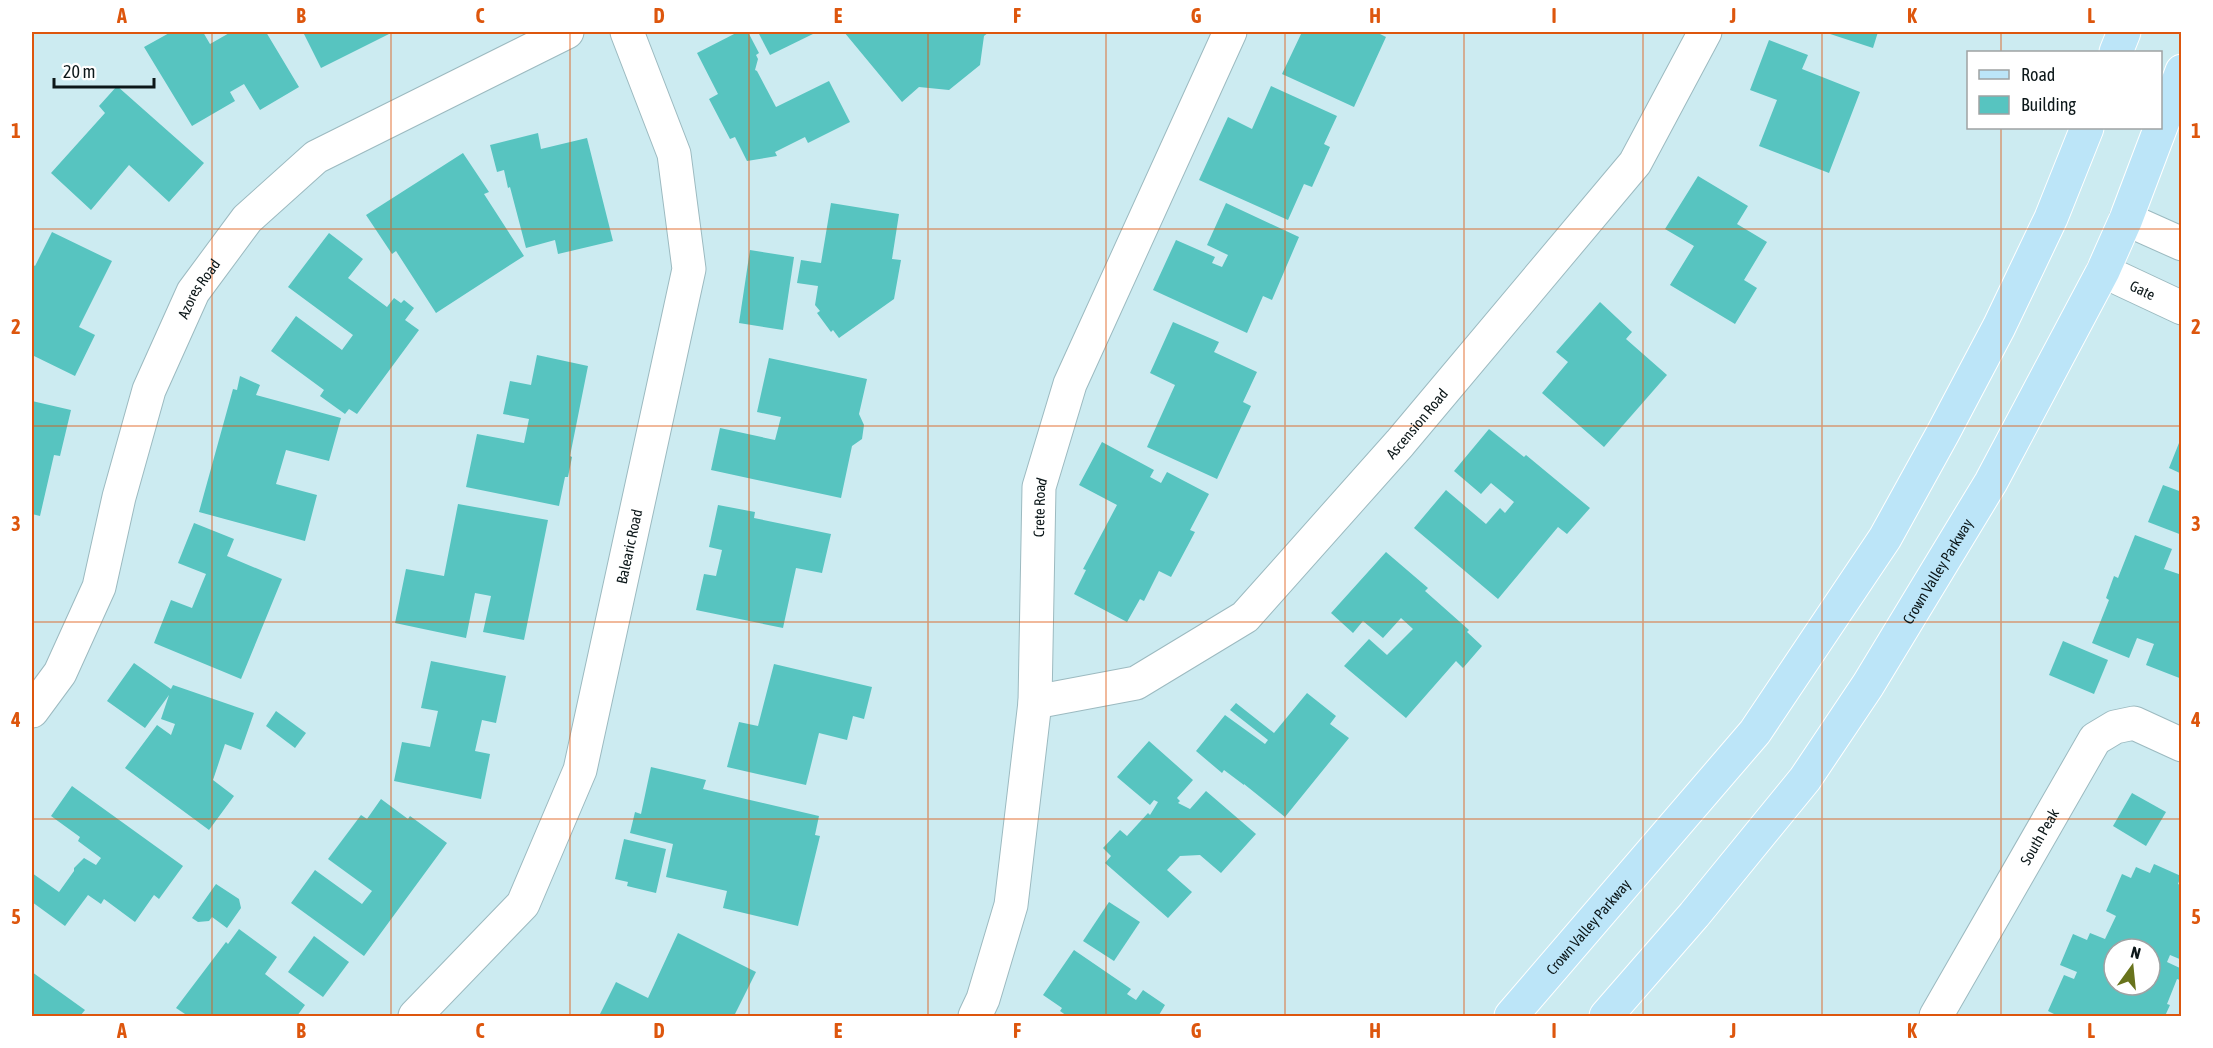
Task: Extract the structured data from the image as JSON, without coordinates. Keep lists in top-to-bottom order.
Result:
{
  "streets": {
    "main road": ["Crown Valley Parkway"],
    "street": [
      "Azores Road",
      "Gate",
      "Ascension Road",
      "Crete Road",
      "Balearic Road",
      "South Peak"
    ]
  },
  "crossings": [
    ["Gate", "Crown Valley Parkway"],
    ["Ascension Road", "Crete Road"]
  ],
  "legend": ["Road", "Building"],
  "scale_bar": "20 m",
  "north": "top",
  "grid": {
    "columns": [
      "A",
      "B",
      "C",
      "D",
      "E",
      "F",
      "G",
      "H",
      "I",
      "J",
      "K",
      "L"
    ],
    "rows": [
      "1",
      "2",
      "3",
      "4",
      "5"
    ]
  }
}
